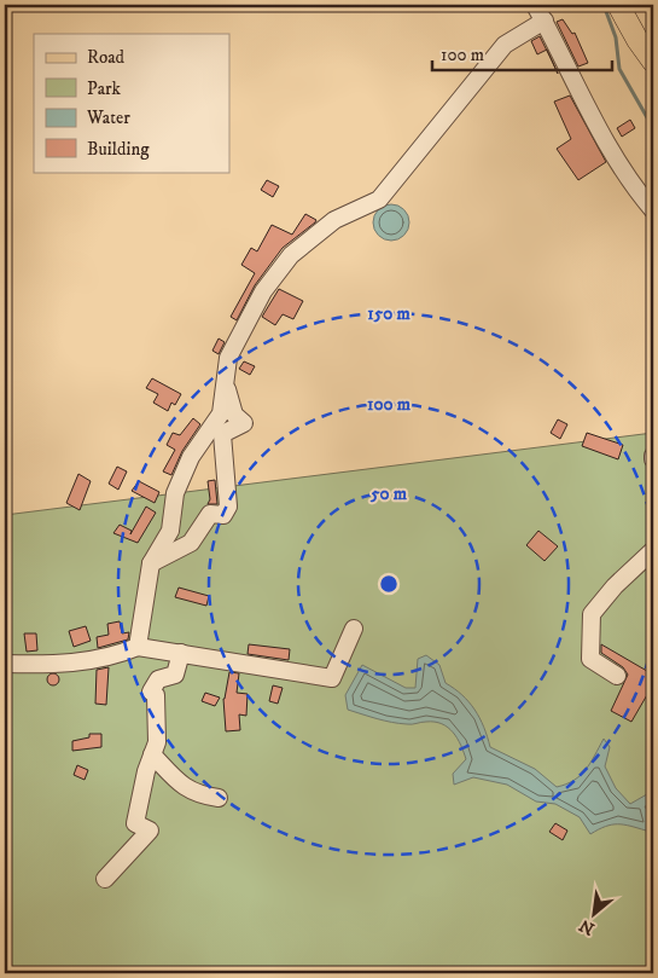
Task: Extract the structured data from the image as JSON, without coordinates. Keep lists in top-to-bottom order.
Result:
{
  "legend": [
    "Road",
    "Park",
    "Water",
    "Building"
  ],
  "scale_bar": "100 m",
  "north": "bottom left",
  "rings": ["150 m", "100 m", "50 m"]
}
